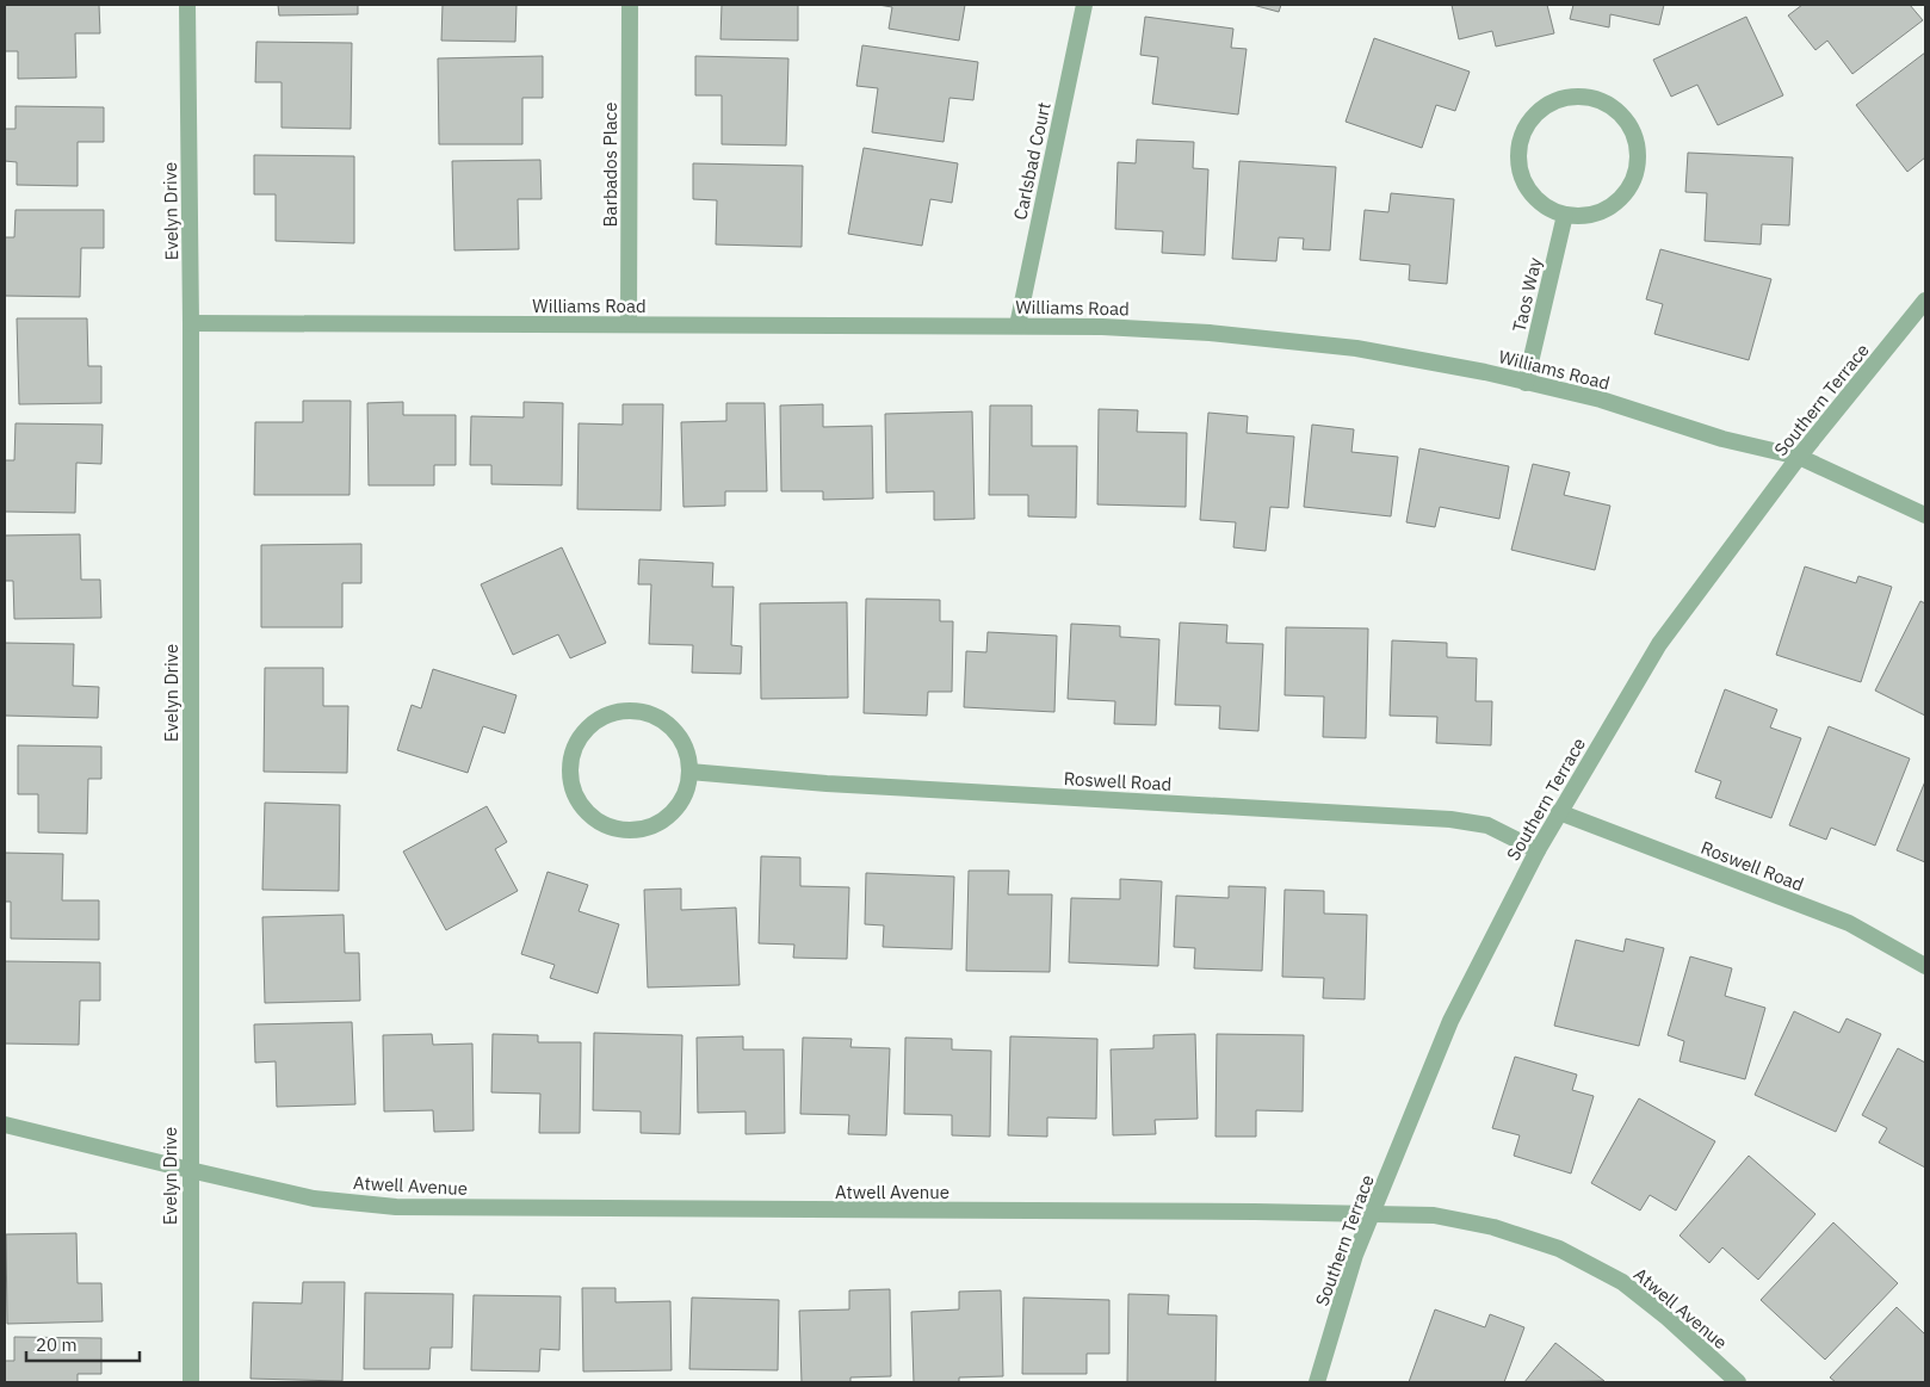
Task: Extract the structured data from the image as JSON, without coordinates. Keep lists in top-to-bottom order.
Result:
{
  "streets": {
    "street": [
      "Carlsbad Court",
      "Barbados Place",
      "Evelyn Drive",
      "Taos Way",
      "Williams Road",
      "Southern Terrace",
      "Roswell Road",
      "Atwell Avenue"
    ]
  },
  "crossings": [
    ["Carlsbad Court", "Williams Road"],
    ["Barbados Place", "Williams Road"],
    ["Evelyn Drive", "Williams Road"],
    ["Evelyn Drive", "Atwell Avenue"],
    ["Taos Way", "Williams Road"],
    ["Williams Road", "Southern Terrace"],
    ["Southern Terrace", "Roswell Road"],
    ["Southern Terrace", "Atwell Avenue"]
  ],
  "scale_bar": "20 m"
}
